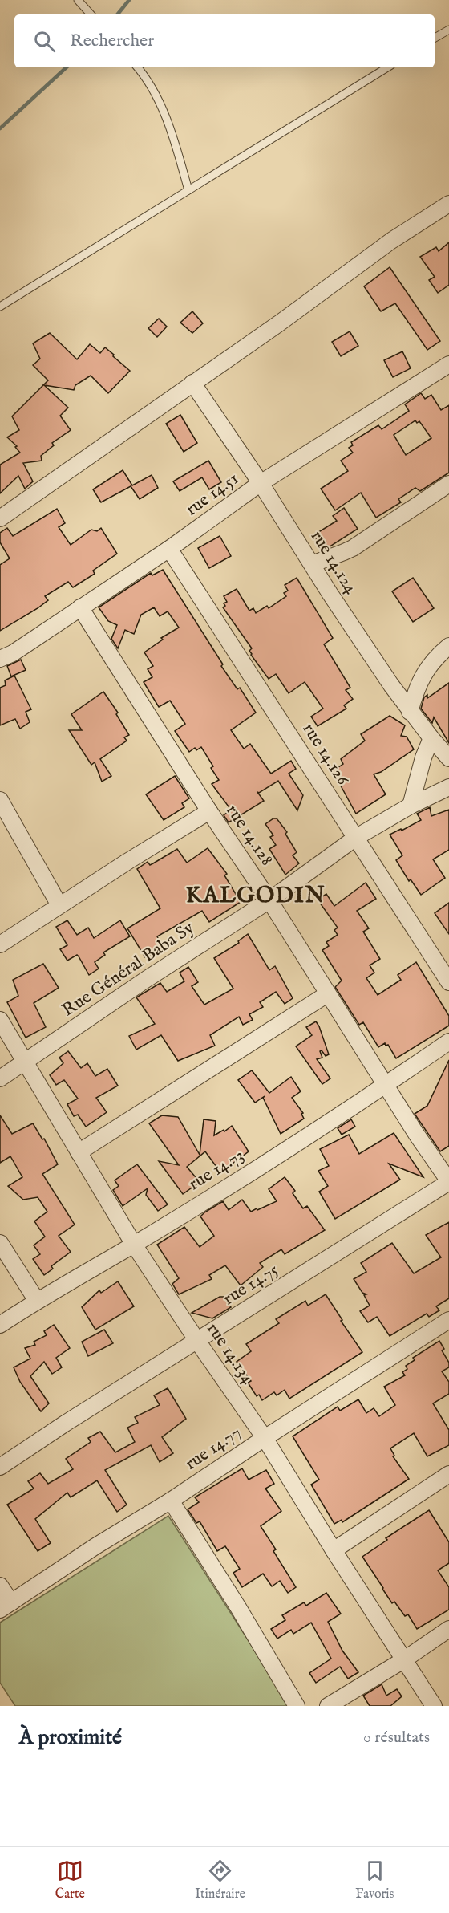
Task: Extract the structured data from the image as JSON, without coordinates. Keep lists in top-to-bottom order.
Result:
{
  "streets": {
    "street": [
      "rue 14.51",
      "rue 14.124",
      "rue 14.126",
      "rue 14.128",
      "Rue Général Baba Sy",
      "rue 14.73",
      "rue 14.75",
      "rue 14.134",
      "rue 14.77"
    ]
  },
  "crossings": [
    ["rue 14.51", "rue 14.124"],
    ["rue 14.51", "rue 14.126"],
    ["rue 14.51", "rue 14.128"],
    ["rue 14.126", "Rue Général Baba Sy"],
    ["rue 14.128", "Rue Général Baba Sy"],
    ["rue 14.128", "rue 14.73"],
    ["rue 14.128", "rue 14.75"],
    ["Rue Général Baba Sy", "rue 14.134"],
    ["rue 14.73", "rue 14.134"],
    ["rue 14.75", "rue 14.134"],
    ["rue 14.134", "rue 14.77"]
  ],
  "districts": ["KALGODIN"],
  "page": {
    "search": "Rechercher",
    "heading": ["À proximité", "0 résultats"],
    "nav": ["Carte", "Itinéraire", "Favoris"]
  }
}
